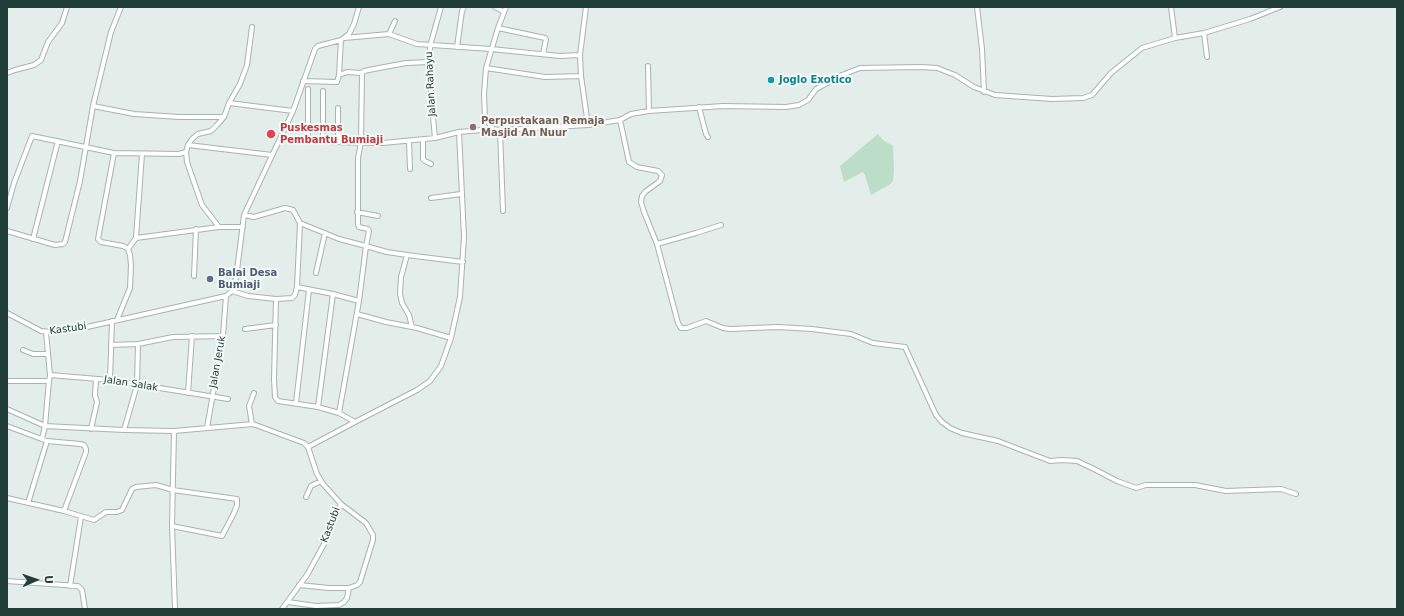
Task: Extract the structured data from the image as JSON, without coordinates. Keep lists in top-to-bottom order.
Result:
{
  "streets": {
    "street": [
      "Jalan Rahayu",
      "Kastubi",
      "Jalan Jeruk",
      "Jalan Salak"
    ]
  },
  "crossings": [
    ["Kastubi", "Jalan Jeruk"],
    ["Jalan Jeruk", "Jalan Salak"]
  ],
  "places": [
    "Joglo Exotico",
    "Perpustakaan Remaja Masjid An Nuur",
    "Puskesmas Pembantu Bumiaji",
    "Balai Desa Bumiaji"
  ],
  "north": "right"
}
